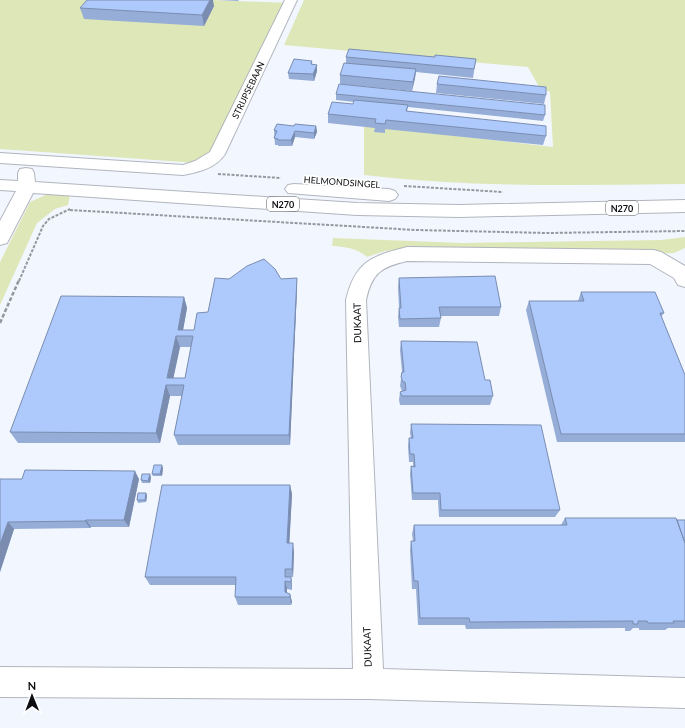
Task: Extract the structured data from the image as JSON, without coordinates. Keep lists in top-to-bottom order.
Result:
{
  "streets": {
    "street": [
      "STRIJPSEBAAN",
      "HELMONDSINGEL",
      "N270",
      "DUKAAT"
    ]
  },
  "north": "top"
}
